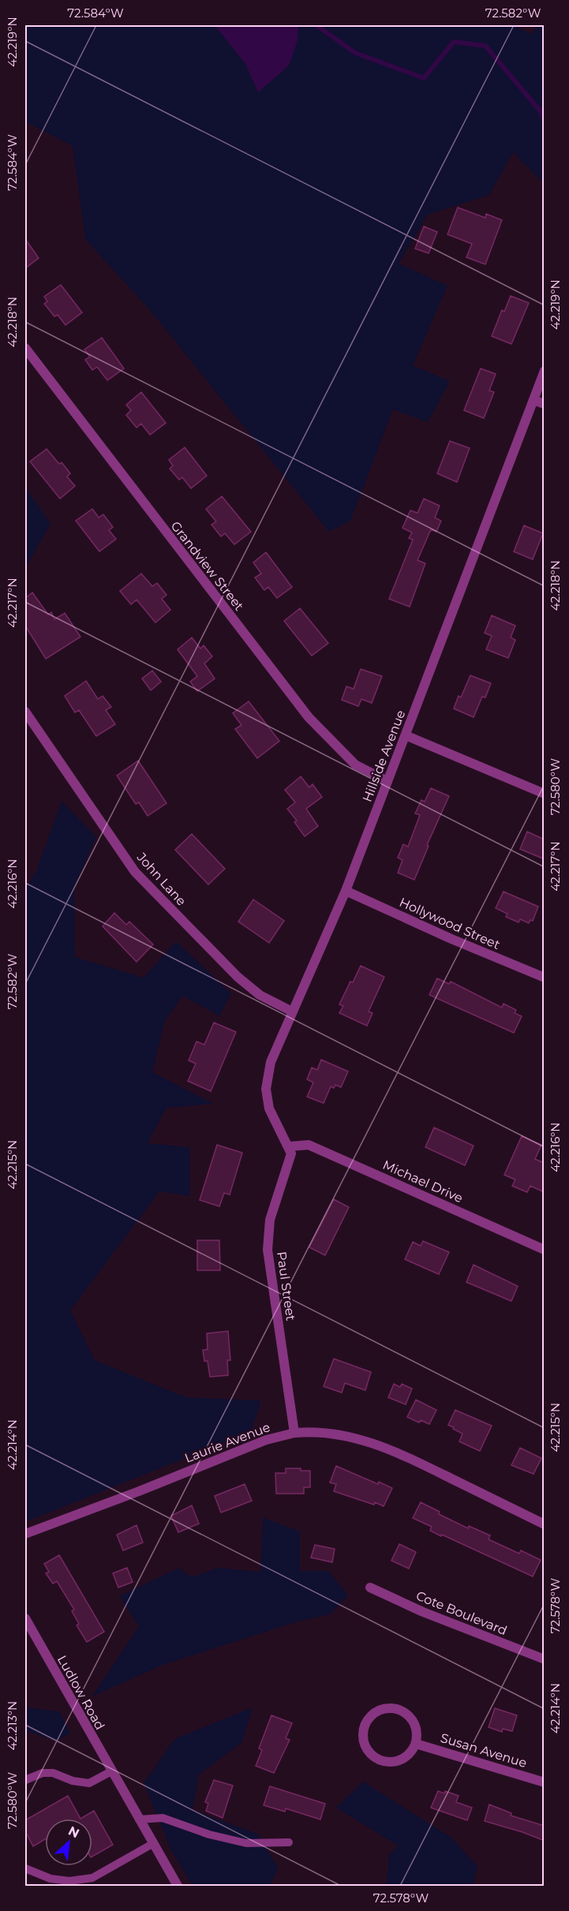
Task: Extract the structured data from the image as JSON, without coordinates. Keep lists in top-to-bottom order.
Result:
{
  "streets": {
    "street": [
      "Grandview Street",
      "Hillside Avenue",
      "John Lane",
      "Hollywood Street",
      "Michael Drive",
      "Paul Street",
      "Laurie Avenue",
      "Cote Boulevard",
      "Ludlow Road",
      "Susan Avenue"
    ]
  },
  "crossings": [
    ["Grandview Street", "Hillside Avenue"],
    ["Hillside Avenue", "John Lane"],
    ["Hillside Avenue", "Hollywood Street"],
    ["Hillside Avenue", "Michael Drive"],
    ["Hillside Avenue", "Paul Street"],
    ["Michael Drive", "Paul Street"],
    ["Paul Street", "Laurie Avenue"]
  ],
  "north": "top right",
  "coordinates": [
    "72.584°W",
    "72.582°W",
    "42.219°N",
    "42.218°N",
    "42.217°N",
    "72.580°W",
    "42.216°N",
    "42.215°N",
    "42.214°N",
    "72.578°W",
    "42.213°N"
  ]
}
